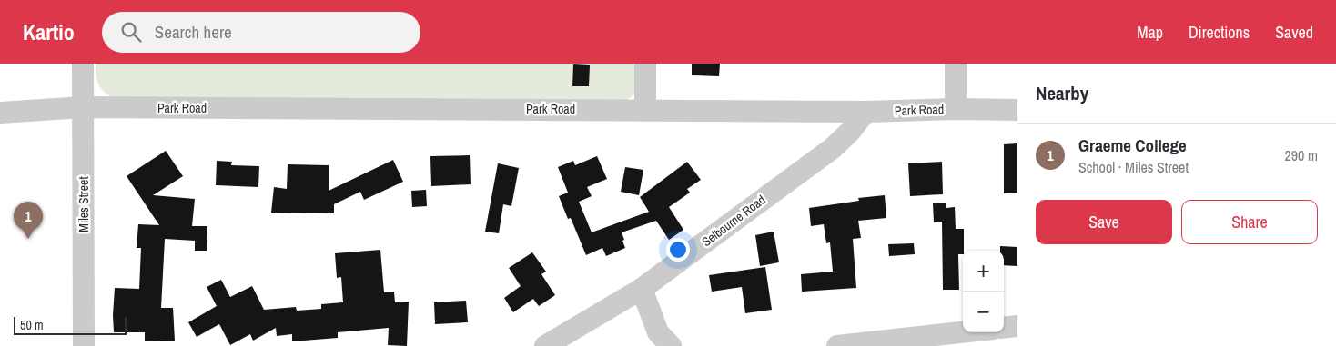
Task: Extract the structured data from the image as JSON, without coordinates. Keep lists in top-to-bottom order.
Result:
{
  "streets": {
    "street": ["Park Road", "Miles Street", "Selbourne Road"]
  },
  "crossings": [
    ["Park Road", "Miles Street"],
    ["Park Road", "Selbourne Road"]
  ],
  "scale_bar": "50 m",
  "page": {
    "header": "Kartio",
    "search": "Search here",
    "nav": ["Map", "Directions", "Saved"],
    "heading": "Nearby",
    "list": [
      {
        "mark": "1",
        "name": "Graeme College",
        "note": "School · Miles Street",
        "value": "290 m"
      }
    ],
    "buttons": ["Save", "Share"],
    "pins": "1",
    "map_buttons": ["+", "−"],
    "scale": "50 m"
  }
}
